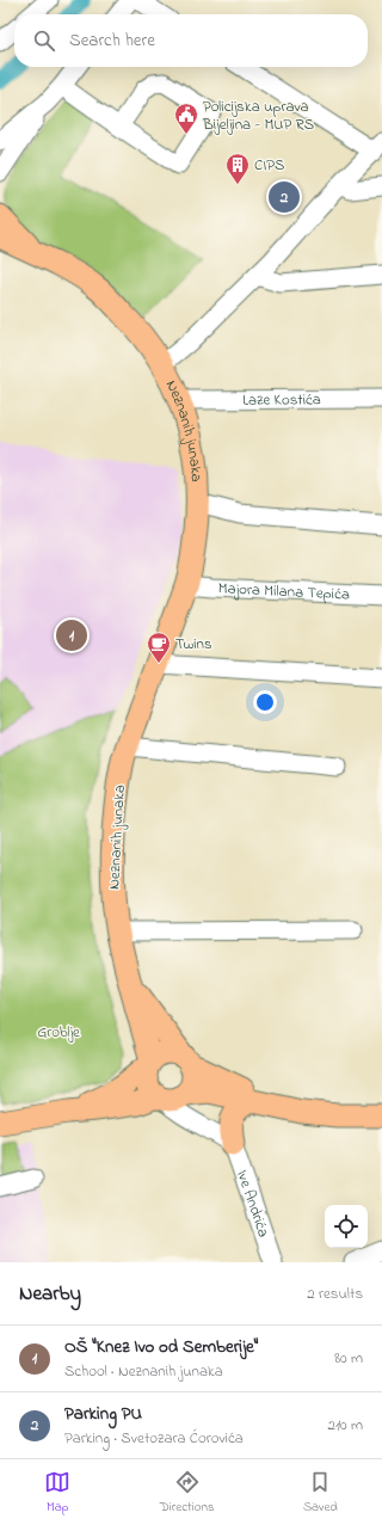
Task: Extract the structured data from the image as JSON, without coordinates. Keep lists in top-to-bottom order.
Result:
{
  "streets": {
    "main road": ["Neznanih junaka"],
    "street": ["Laze Kostića", "Majora Milana Tepića", "Ive Andrića"]
  },
  "crossings": [
    ["Laze Kostića", "Neznanih junaka"],
    ["Neznanih junaka", "Majora Milana Tepića"]
  ],
  "parks": ["Groblje"],
  "places": {
    "public building": ["Policijska uprava Bijeljina - MUP RS"],
    "building": ["CIPS"],
    "cafe": ["Twins"]
  },
  "page": {
    "search": "Search here",
    "pins": ["2", "1"],
    "heading": ["Nearby", "2 results"],
    "list": [
      {
        "mark": "1",
        "name": "OŠ \"Knez Ivo od Semberije\"",
        "note": "School · Neznanih junaka",
        "value": "80 m"
      },
      {
        "mark": "2",
        "name": "Parking PU",
        "note": "Parking · Svetozara Ćorovića",
        "value": "210 m"
      }
    ],
    "nav": ["Map", "Directions", "Saved"]
  }
}
